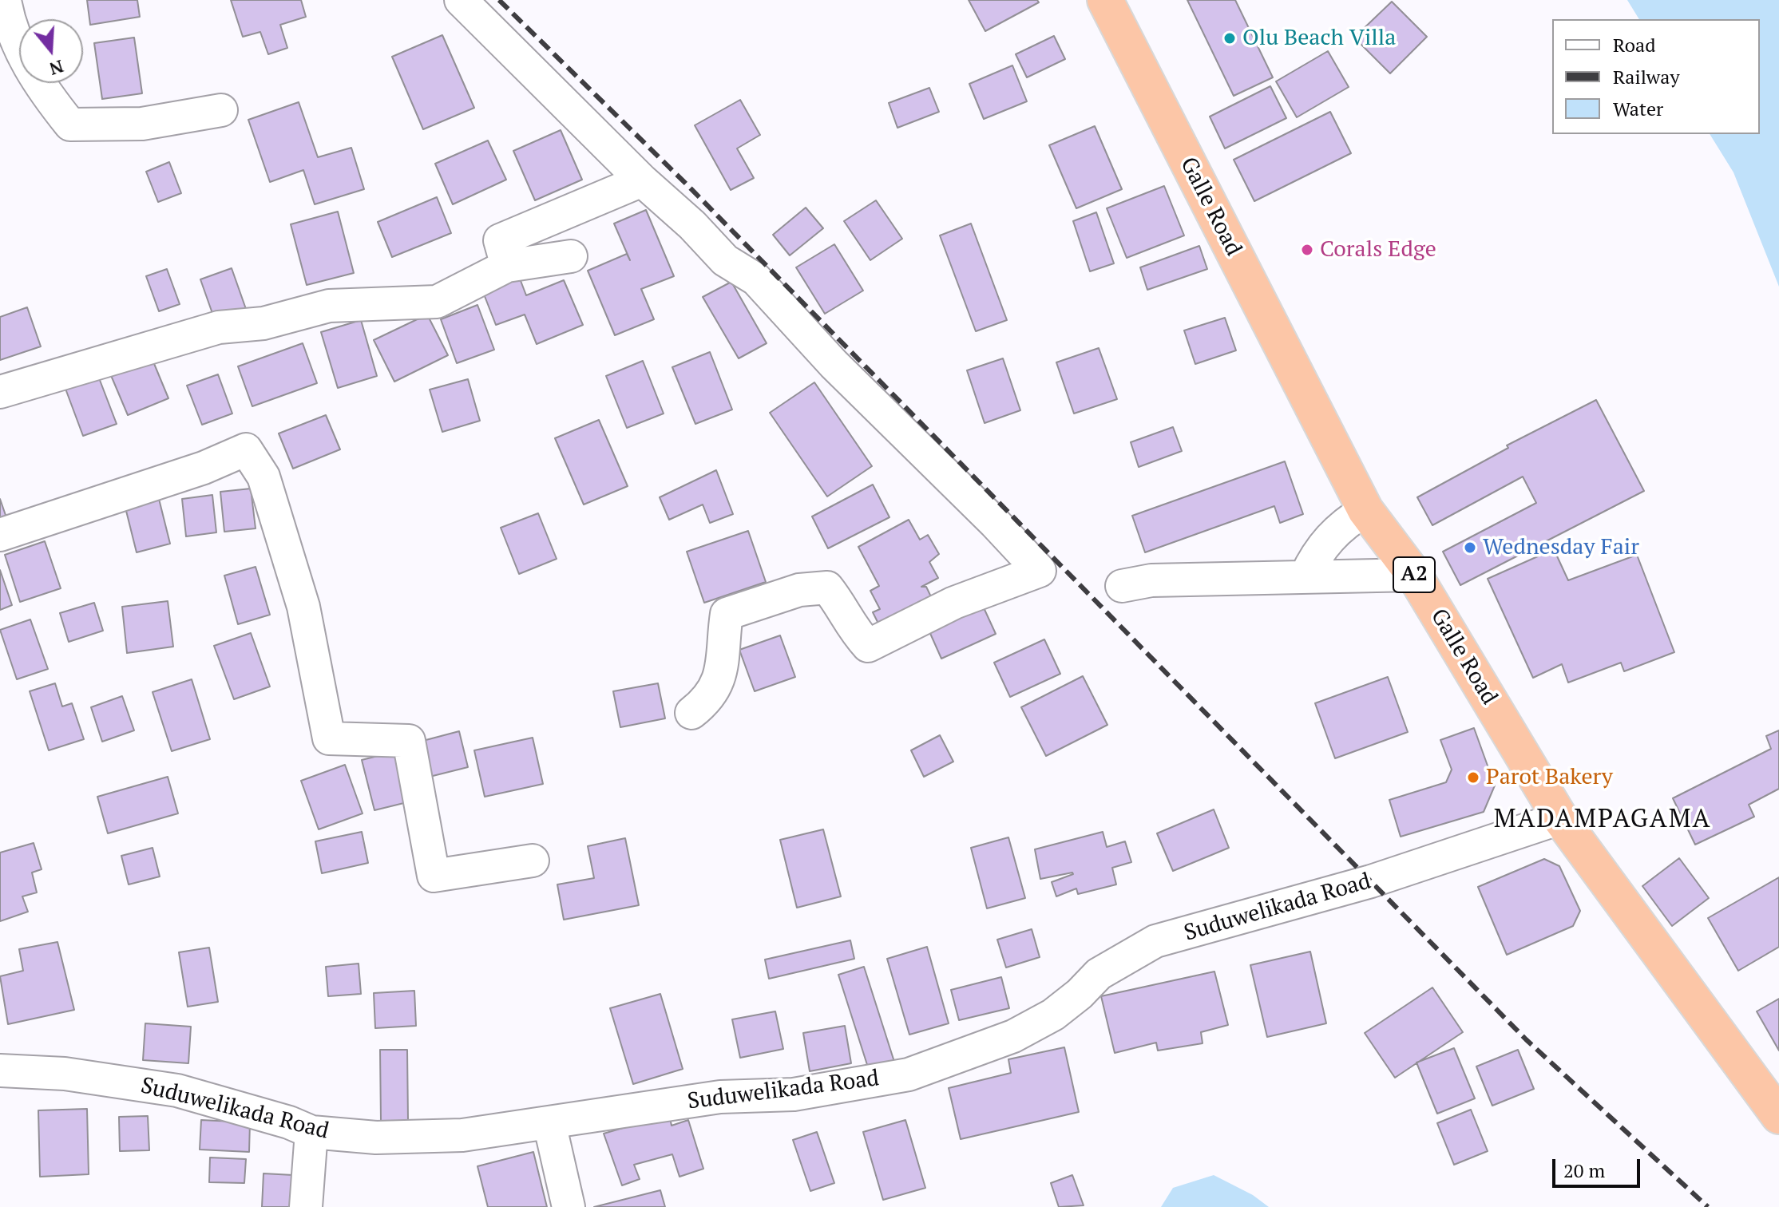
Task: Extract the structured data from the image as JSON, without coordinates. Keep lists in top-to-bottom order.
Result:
{
  "streets": {
    "highway": ["Galle Road", "A2"],
    "street": ["Suduwelikada Road"]
  },
  "crossings": [
    ["Galle Road", "Suduwelikada Road"]
  ],
  "districts": ["MADAMPAGAMA"],
  "places": [
    "Olu Beach Villa",
    "Corals Edge",
    "Wednesday Fair",
    "Parot Bakery"
  ],
  "legend": ["Road", "Railway", "Water"],
  "scale_bar": "20 m",
  "north": "bottom"
}
